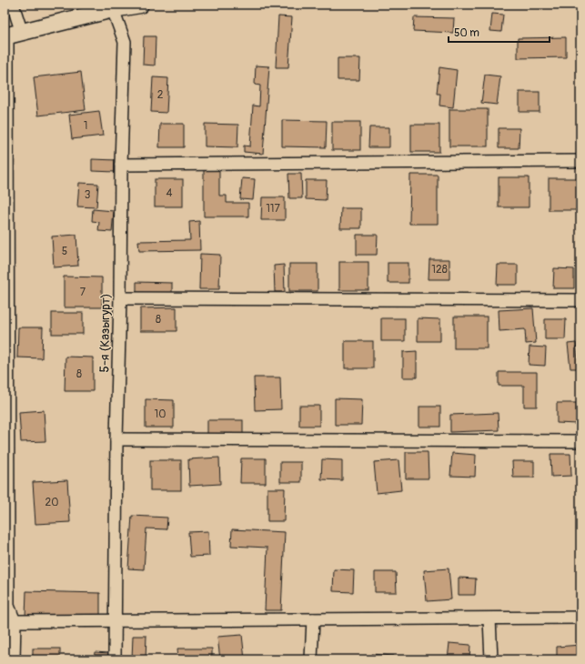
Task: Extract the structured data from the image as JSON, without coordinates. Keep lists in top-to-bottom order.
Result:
{
  "streets": {
    "street": ["5-я (Казыгурт)"]
  },
  "house_numbers": [
    "2",
    "1",
    "4",
    "3",
    "117",
    "5",
    "128",
    "7",
    "8",
    "8",
    "10",
    "20"
  ],
  "scale_bar": "50 m"
}
